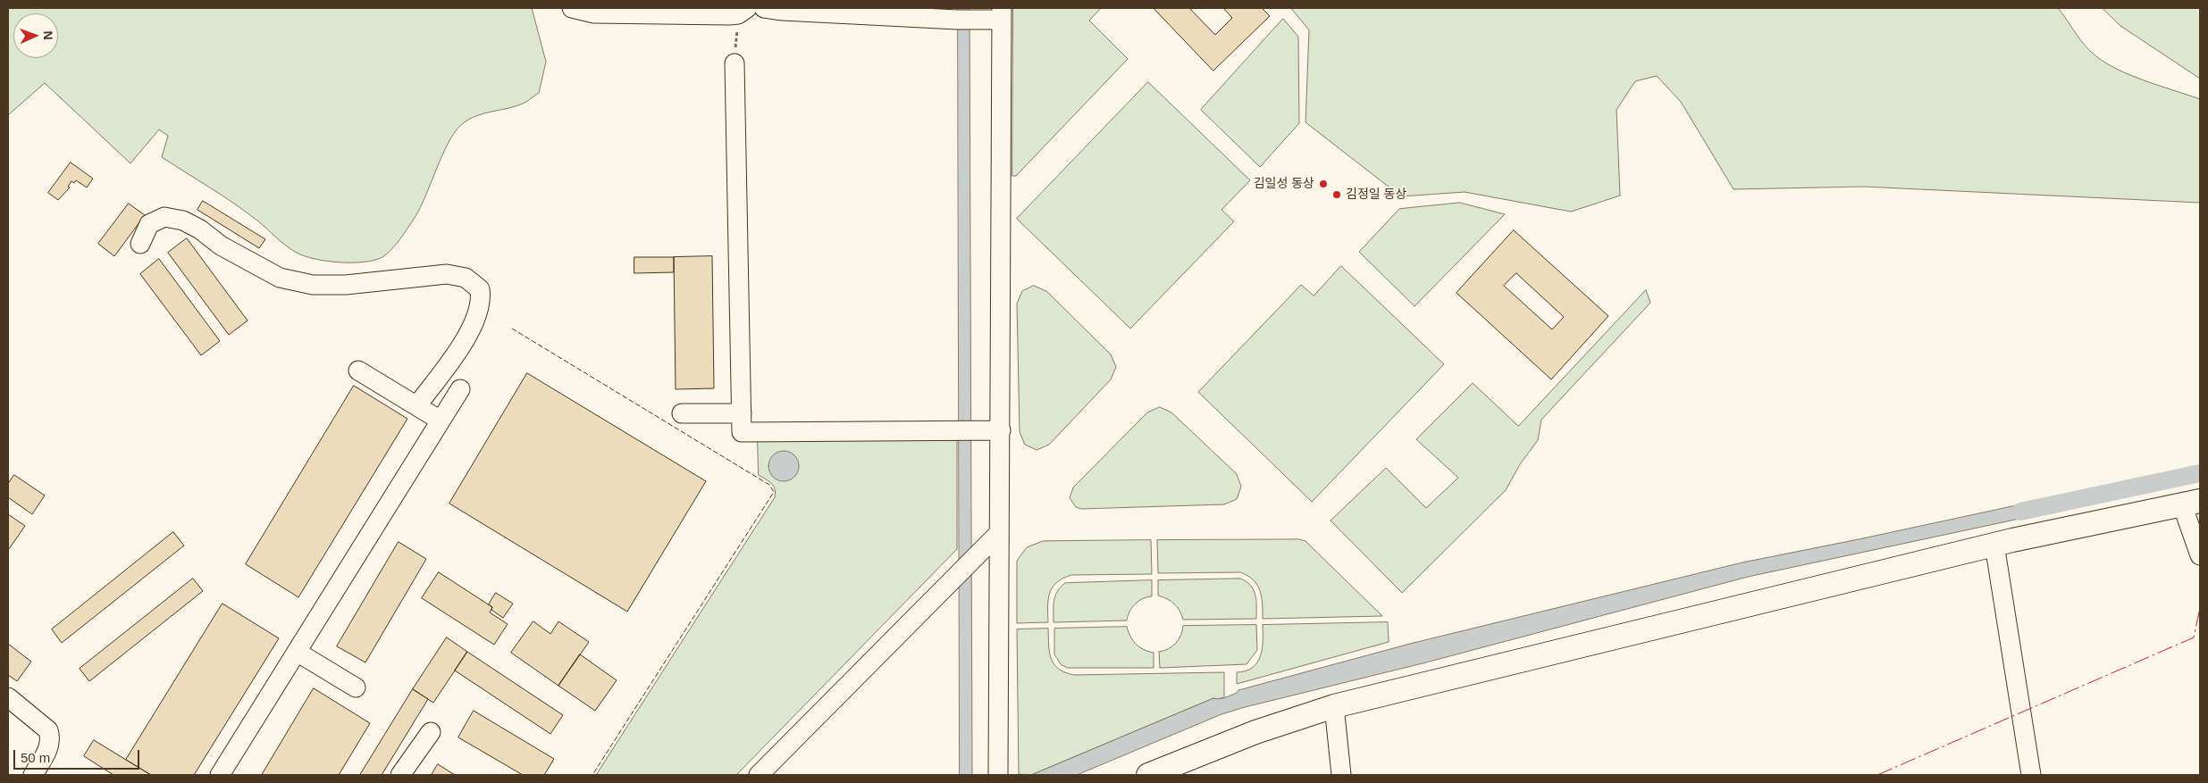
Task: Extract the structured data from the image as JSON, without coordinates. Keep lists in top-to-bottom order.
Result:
{
  "places": ["김일성 동상", "김정일 동상"],
  "scale_bar": "50 m",
  "north": "right"
}
